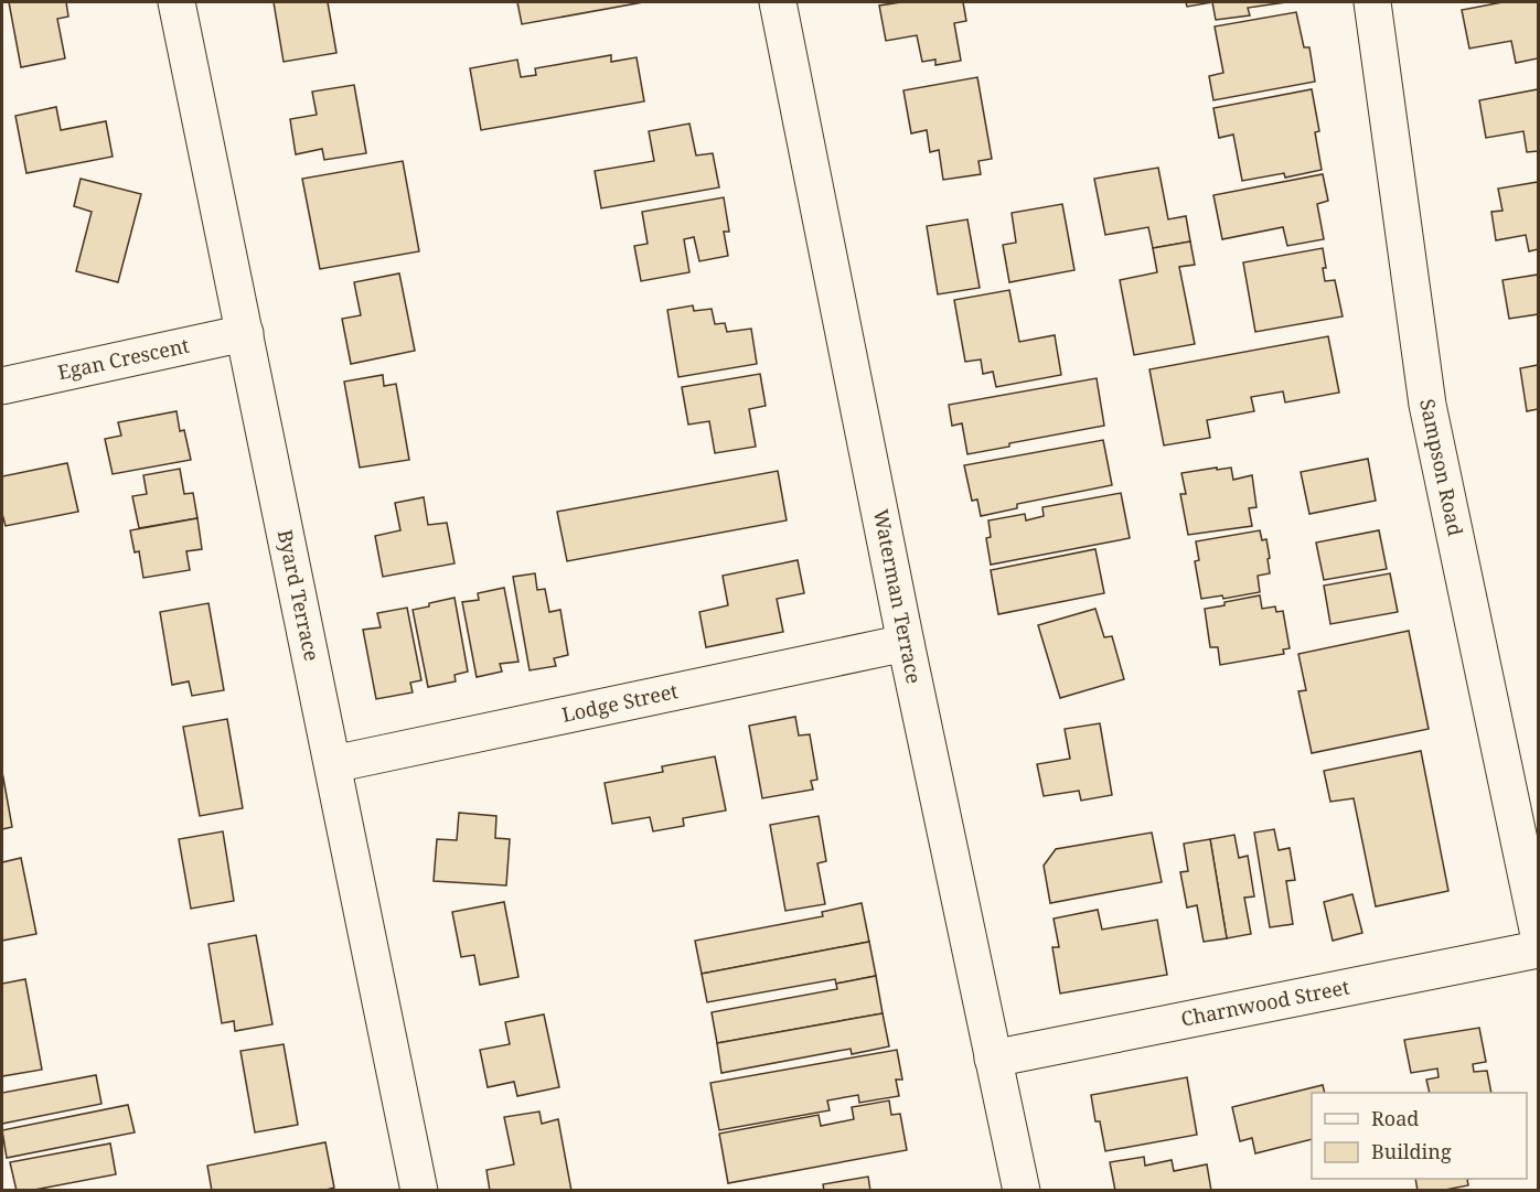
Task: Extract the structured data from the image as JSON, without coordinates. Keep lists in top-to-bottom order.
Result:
{
  "streets": {
    "street": [
      "Egan Crescent",
      "Sampson Road",
      "Byard Terrace",
      "Waterman Terrace",
      "Lodge Street",
      "Charnwood Street"
    ]
  },
  "crossings": [
    ["Egan Crescent", "Byard Terrace"],
    ["Byard Terrace", "Lodge Street"],
    ["Waterman Terrace", "Lodge Street"],
    ["Waterman Terrace", "Charnwood Street"]
  ],
  "legend": ["Road", "Building"]
}
